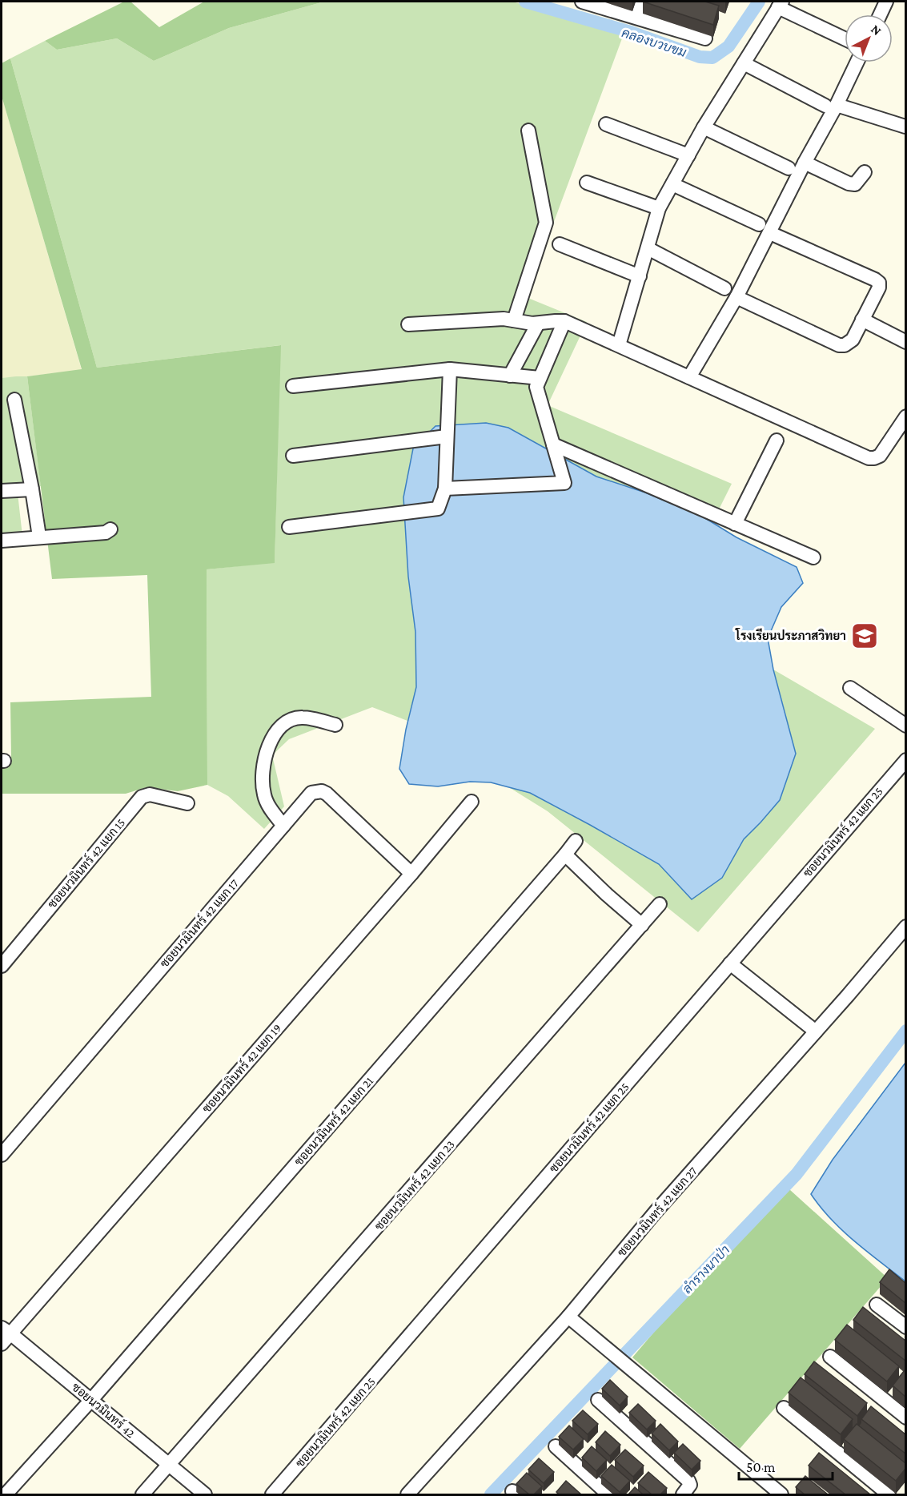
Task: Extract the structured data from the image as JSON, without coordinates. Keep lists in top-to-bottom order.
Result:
{
  "streets": {
    "street": [
      "ซอยนวมินทร์ 42 แยก 25",
      "ซอยนวมินทร์ 42 แยก 15",
      "ซอยนวมินทร์ 42 แยก 17",
      "ซอยนวมินทร์ 42 แยก 19",
      "ซอยนวมินทร์ 42 แยก 21",
      "ซอยนวมินทร์ 42 แยก 23",
      "ซอยนวมินทร์ 42 แยก 27",
      "ซอยนวมินทร์ 42"
    ]
  },
  "crossings": [
    ["ซอยนวมินทร์ 42 แยก 17", "ซอยนวมินทร์ 42 แยก 19"],
    ["ซอยนวมินทร์ 42 แยก 19", "ซอยนวมินทร์ 42"],
    ["ซอยนวมินทร์ 42 แยก 21", "ซอยนวมินทร์ 42"],
    ["ซอยนวมินทร์ 42 แยก 23", "ซอยนวมินทร์ 42"]
  ],
  "water": ["คลองบวบขม", "ลำรางนาป่า"],
  "places": {
    "school or university": ["โรงเรียนประภาสวิทยา"]
  },
  "scale_bar": "50 m",
  "north": "top right"
}
